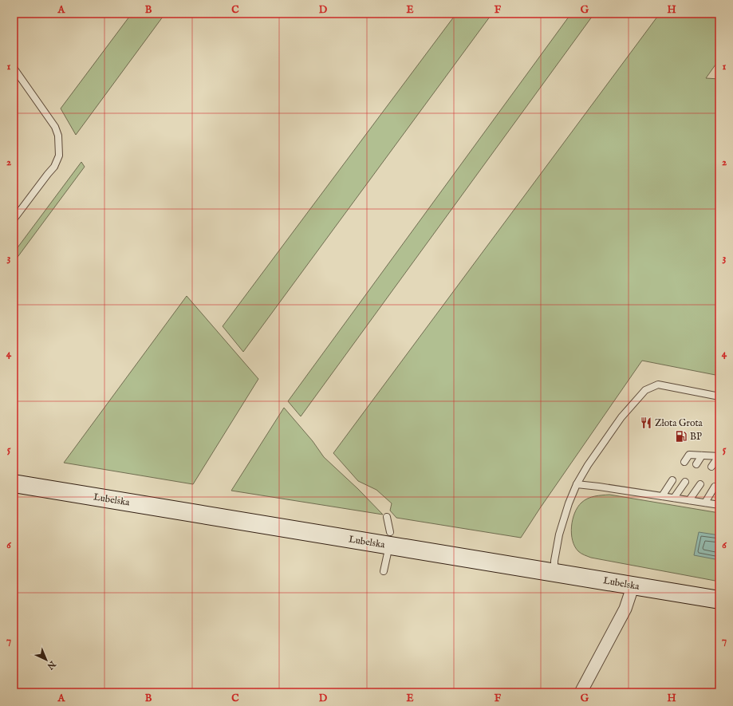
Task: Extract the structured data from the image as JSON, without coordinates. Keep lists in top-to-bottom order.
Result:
{
  "streets": {
    "main road": ["Lubelska"]
  },
  "places": {
    "restaurant": ["Złota Grota"],
    "fuel station": ["BP"]
  },
  "north": "bottom right",
  "grid": {
    "columns": [
      "A",
      "B",
      "C",
      "D",
      "E",
      "F",
      "G",
      "H"
    ],
    "rows": [
      "1",
      "2",
      "3",
      "4",
      "5",
      "6",
      "7"
    ]
  }
}
